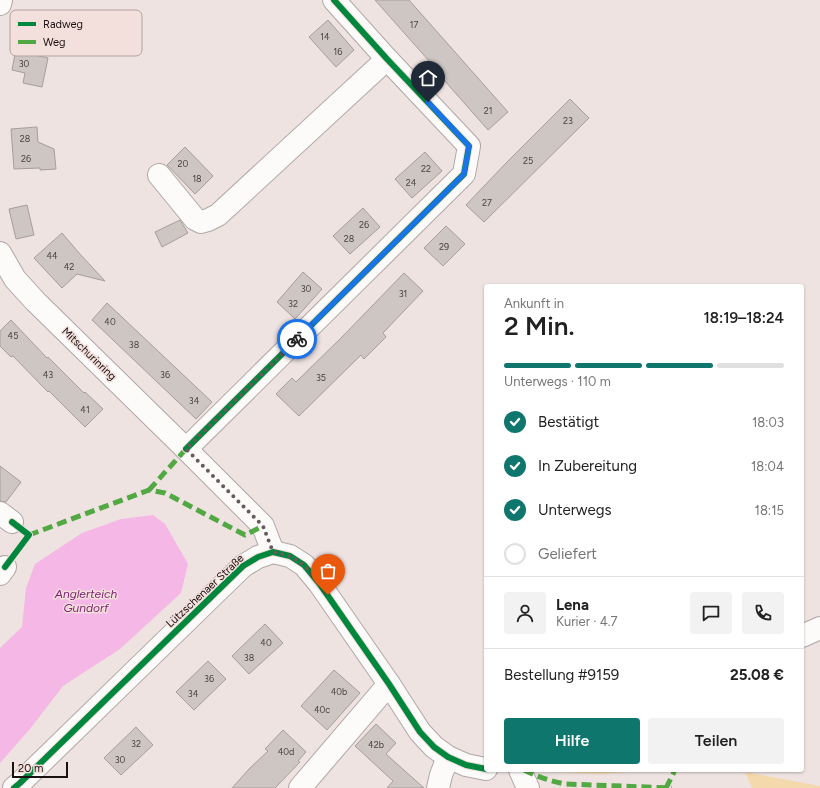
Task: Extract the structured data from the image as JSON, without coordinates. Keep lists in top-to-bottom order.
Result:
{
  "streets": {
    "street": ["Mitschurinring", "Lützschenaer Straße"]
  },
  "crossings": [
    ["Mitschurinring", "Lützschenaer Straße"]
  ],
  "water": ["Anglerteich Gundorf"],
  "house_numbers": [
    "17",
    "14",
    "16",
    "30",
    "21",
    "23",
    "28",
    "26",
    "25",
    "20",
    "22",
    "18",
    "24",
    "27",
    "26",
    "28",
    "29",
    "44",
    "42",
    "30",
    "31",
    "32",
    "40",
    "45",
    "38",
    "43",
    "36",
    "35",
    "34",
    "41",
    "40",
    "38",
    "36",
    "40b",
    "34",
    "40c",
    "32",
    "42b",
    "40d",
    "30"
  ],
  "legend": ["Radweg", "Weg"],
  "scale_bar": "20 m",
  "page": {
    "heading": ["2 Min.", "Ankunft in", "18:19–18:24"],
    "panel": [
      "Lena",
      "Kurier · 4.7",
      "Bestellung #9159",
      "25.08 €"
    ],
    "bar": "Unterwegs · 110 m",
    "list": [
      ["Bestätigt", "18:03"],
      ["In Zubereitung", "18:04"],
      ["Unterwegs", "18:15"],
      "Geliefert"
    ],
    "buttons": ["Hilfe", "Teilen"],
    "scale": "20 m"
  }
}
